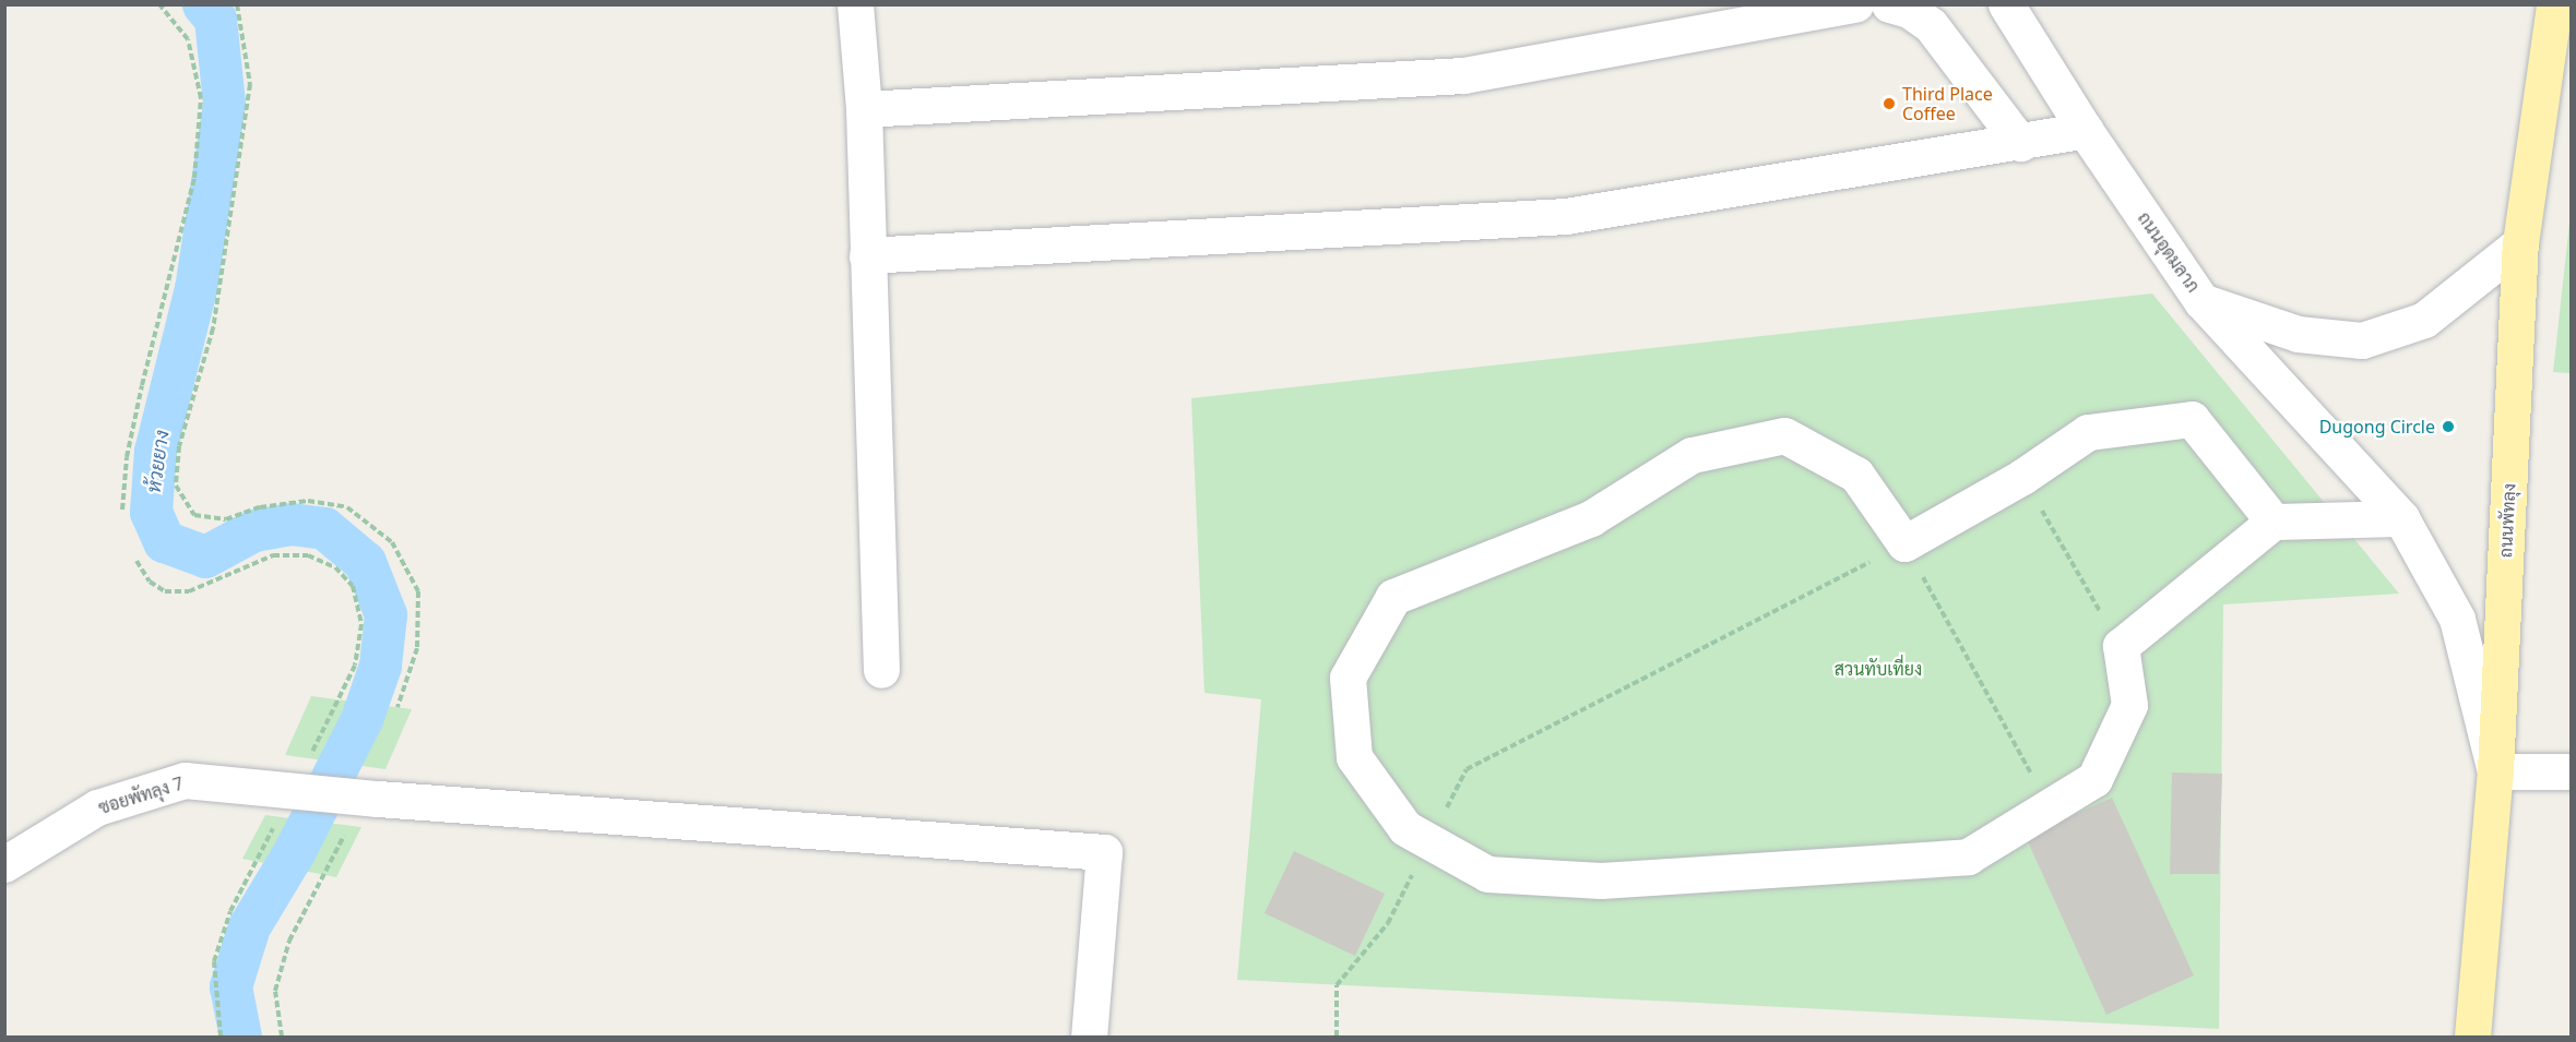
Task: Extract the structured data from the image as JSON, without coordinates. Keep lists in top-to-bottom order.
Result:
{
  "streets": {
    "main road": ["ถนนพัทลุง"],
    "street": ["ถนนอุดมลาภ", "ซอยพัทลุง 7"]
  },
  "crossings": [
    ["ถนนอุดมลาภ", "ถนนพัทลุง"]
  ],
  "water": ["ห้วยยาง"],
  "parks": ["สวนทับเที่ยง"],
  "places": ["Third Place Coffee", "Dugong Circle"]
}
